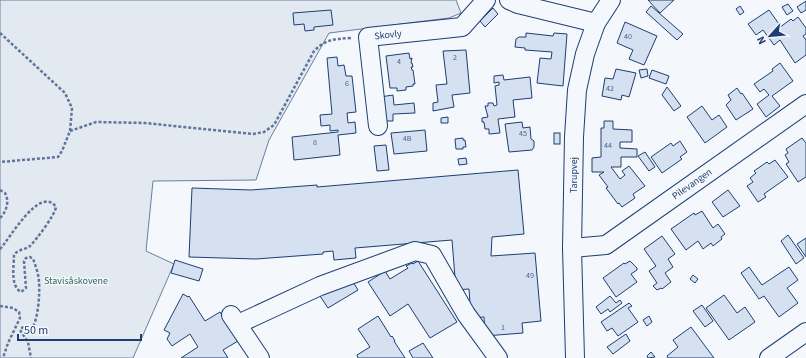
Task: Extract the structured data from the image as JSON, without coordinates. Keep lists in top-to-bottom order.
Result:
{
  "streets": {
    "street": ["Skovly", "Tarupvej", "Pilevangen"]
  },
  "crossings": [
    ["Tarupvej", "Pilevangen"]
  ],
  "parks": ["Stavisåskovene"],
  "house_numbers": [
    "40",
    "2",
    "4",
    "6",
    "42",
    "45",
    "4B",
    "8",
    "44",
    "49",
    "1"
  ],
  "scale_bar": "50 m",
  "north": "bottom left"
}
